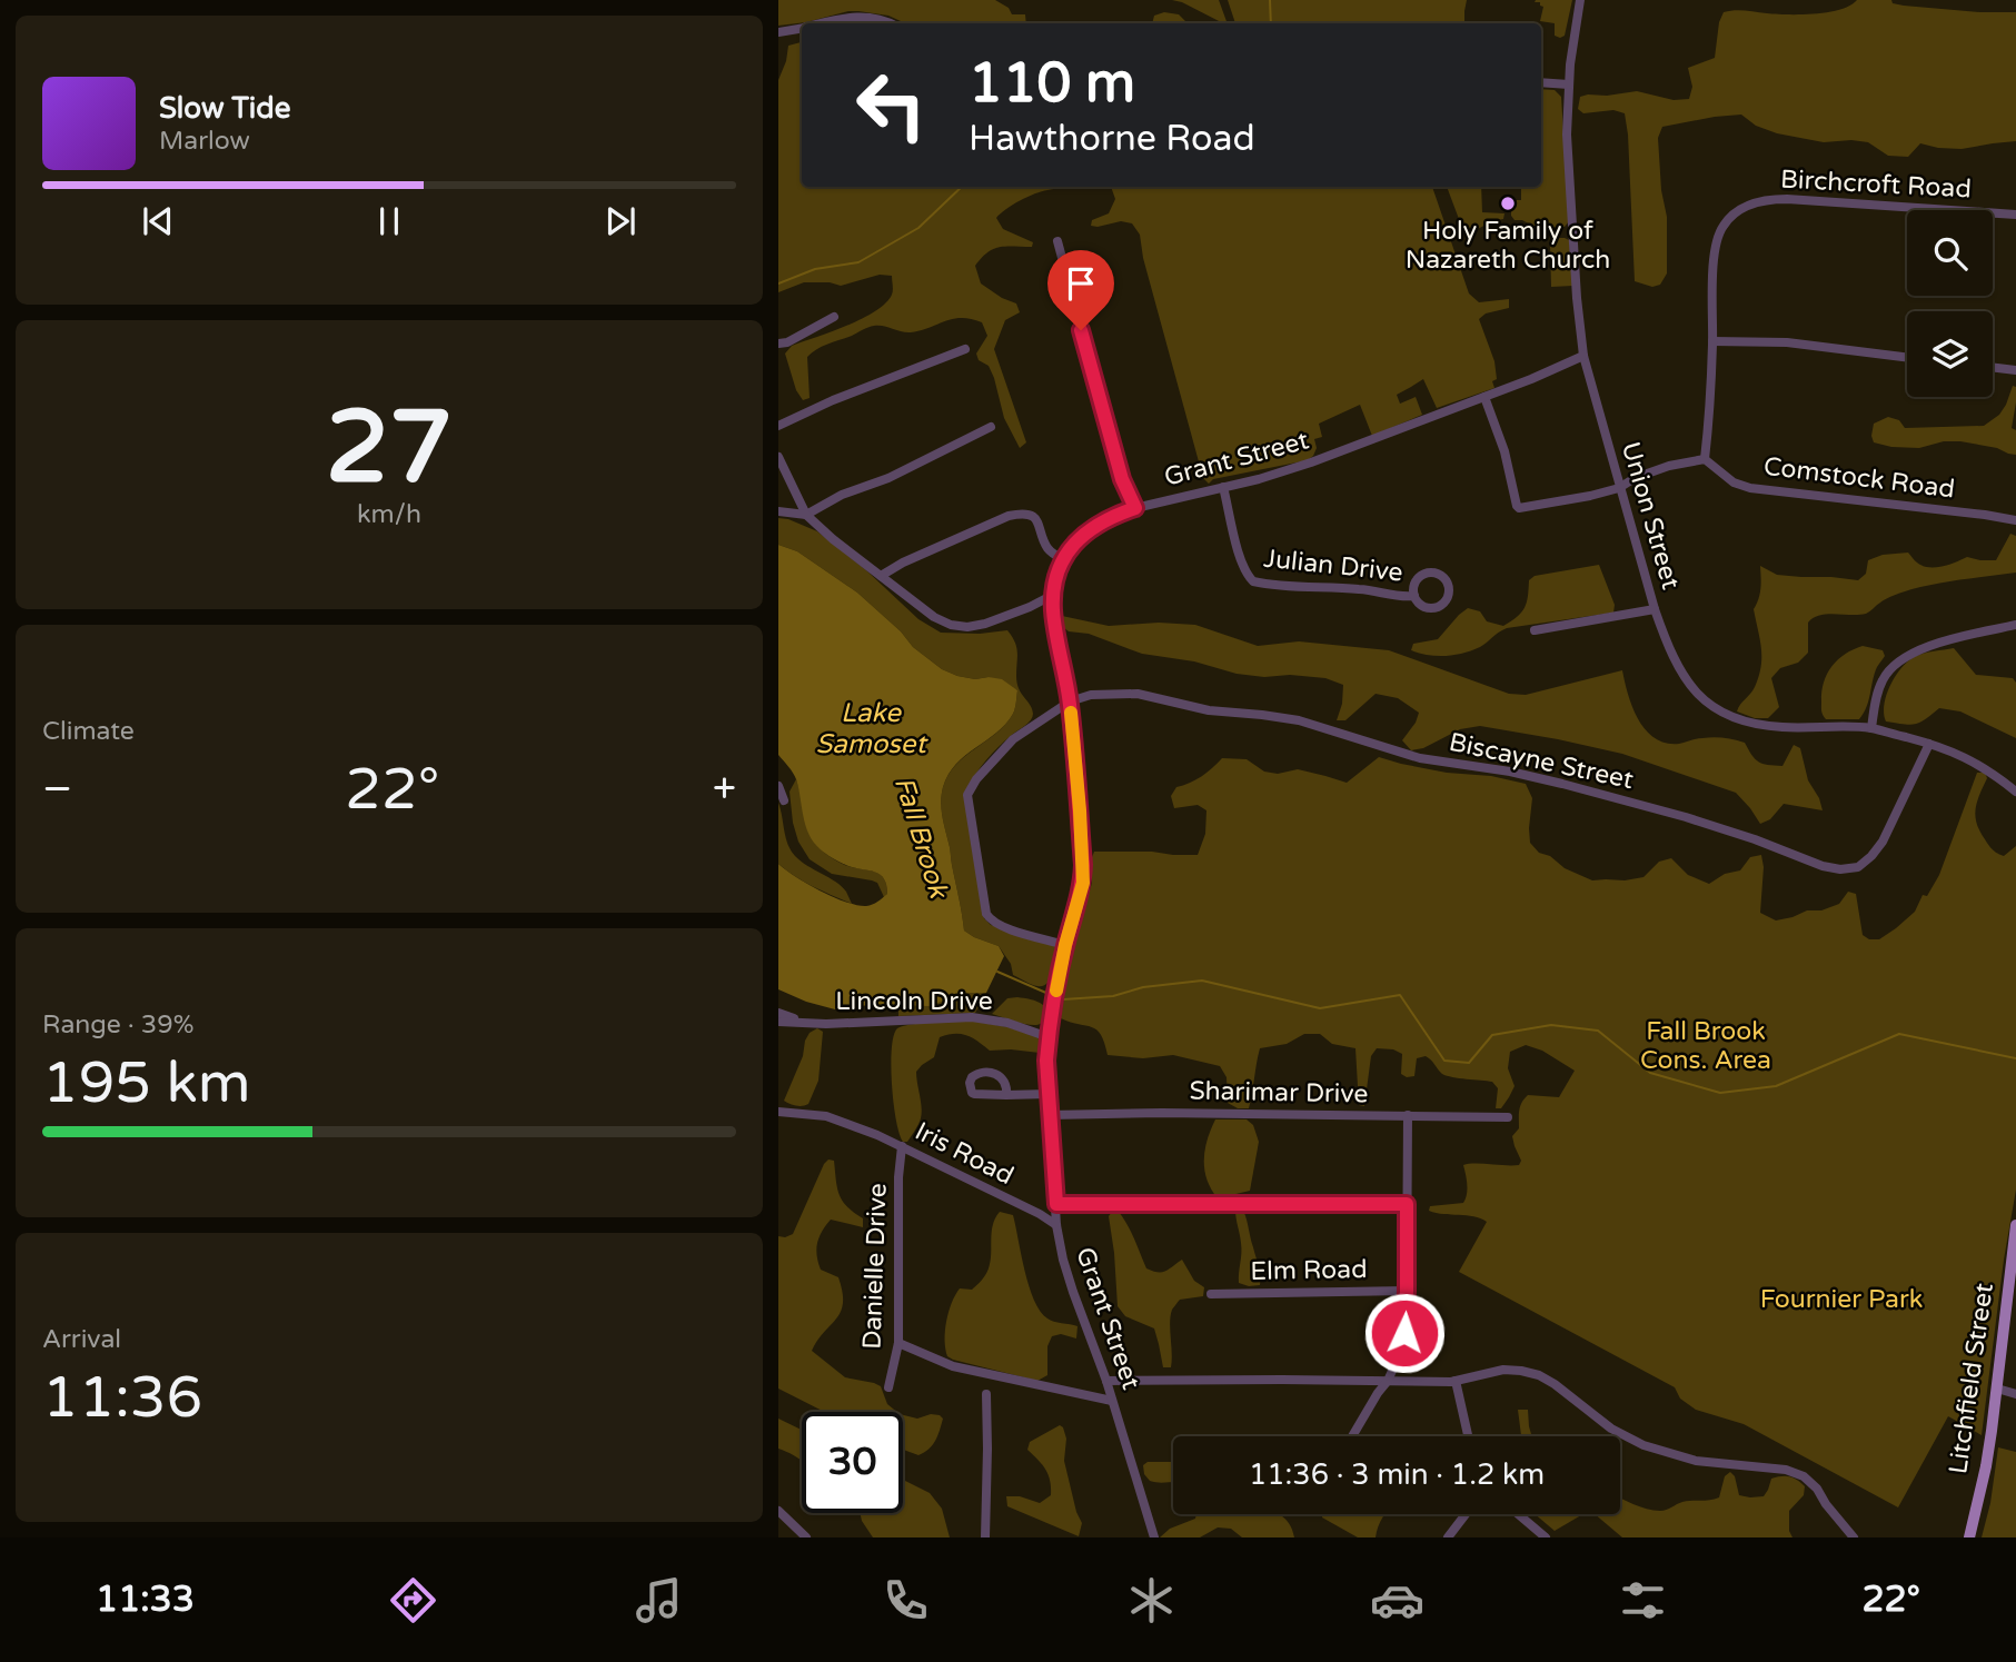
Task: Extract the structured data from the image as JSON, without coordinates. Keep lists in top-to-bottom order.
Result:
{
  "streets": {
    "main road": ["Litchfield Street"],
    "street": [
      "Birchcroft Road",
      "Grant Street",
      "Comstock Road",
      "Union Street",
      "Julian Drive",
      "Biscayne Street",
      "Lincoln Drive",
      "Sharimar Drive",
      "Iris Road",
      "Danielle Drive",
      "Elm Road"
    ]
  },
  "crossings": [
    ["Grant Street", "Union Street"],
    ["Grant Street", "Julian Drive"],
    ["Grant Street", "Biscayne Street"],
    ["Grant Street", "Lincoln Drive"],
    ["Grant Street", "Sharimar Drive"],
    ["Grant Street", "Iris Road"],
    ["Union Street", "Biscayne Street"],
    ["Iris Road", "Danielle Drive"]
  ],
  "water": ["Lake Samoset", "Fall Brook"],
  "parks": ["Fall Brook Cons. Area", "Fournier Park"],
  "places": ["Holy Family of Nazareth Church"],
  "page": {
    "turn": ["110 m", "Hawthorne Road"],
    "song": ["Slow Tide", "Marlow"],
    "tile": [
      ["27", "km/h"],
      "Climate",
      ["Range · 39%", "195 km"],
      ["Arrival", "11:36"]
    ],
    "heat": ["−", "22°", "+"],
    "limit": "30",
    "trip": "11:36 · 3 min · 1.2 km",
    "tabs": ["11:33", "22°"]
  }
}
